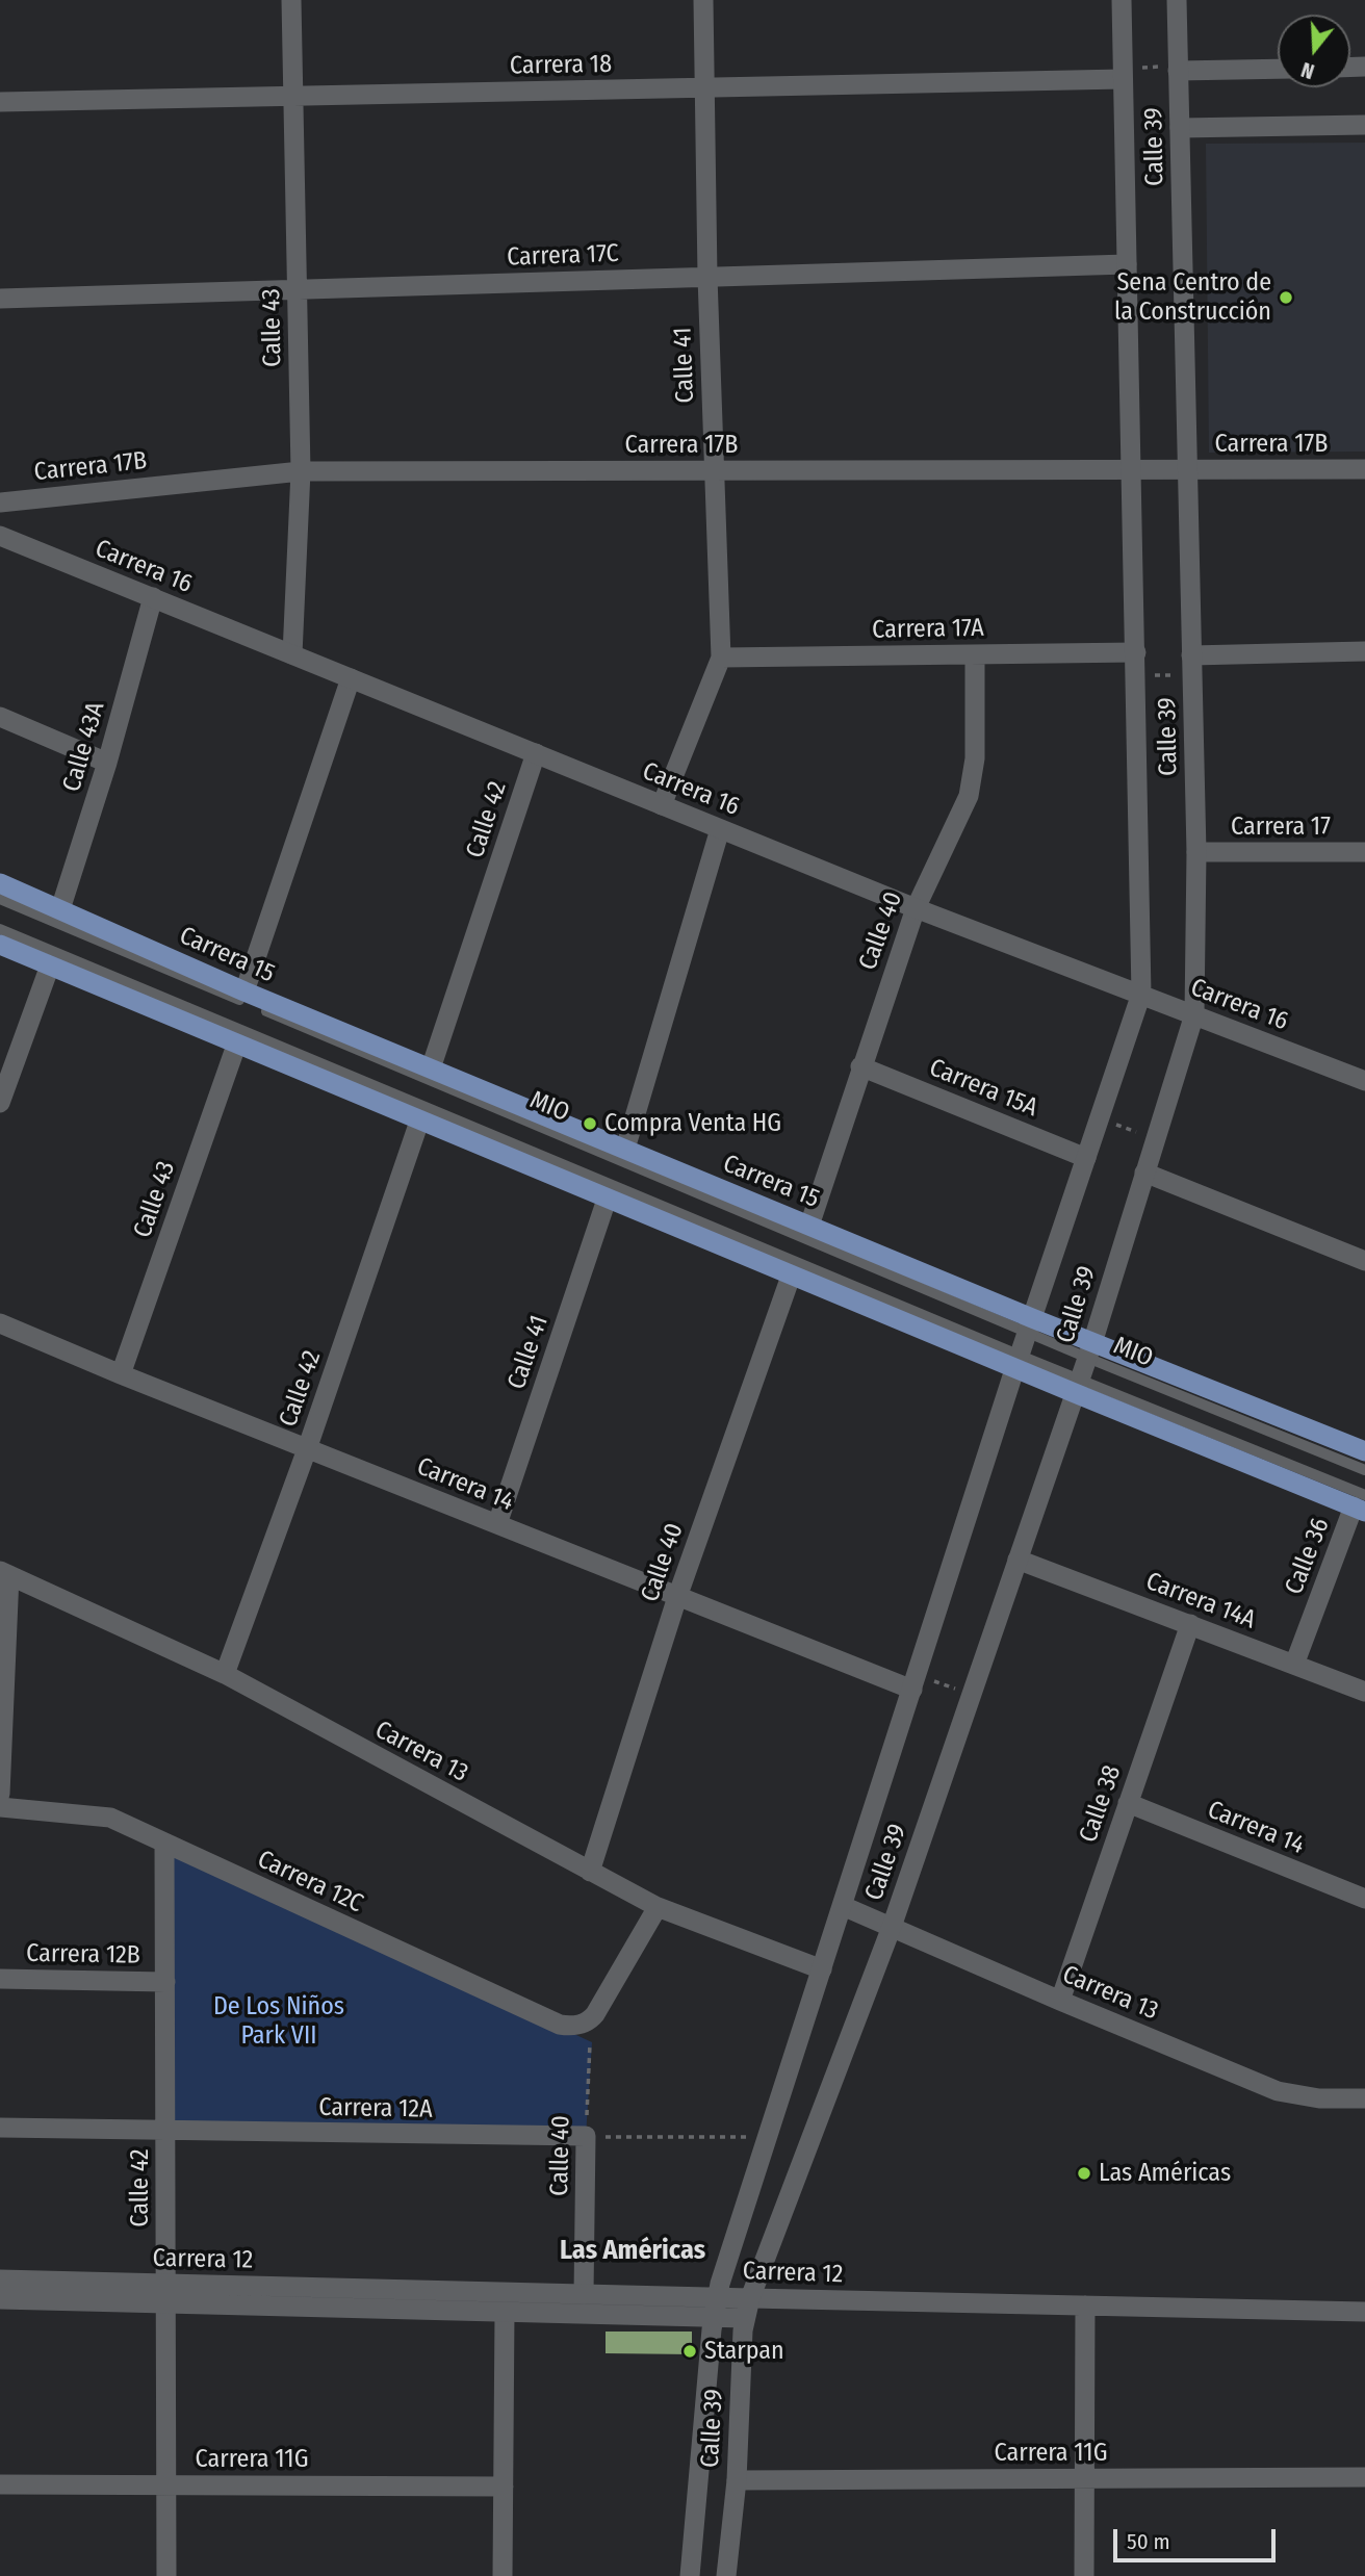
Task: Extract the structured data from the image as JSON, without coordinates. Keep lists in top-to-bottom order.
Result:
{
  "streets": {
    "main road": ["Carrera 15"],
    "street": [
      "Carrera 18",
      "Calle 39",
      "Carrera 17C",
      "Calle 43",
      "Calle 41",
      "Carrera 17B",
      "Carrera 16",
      "Carrera 17A",
      "Calle 43A",
      "Calle 42",
      "Carrera 17",
      "Calle 40",
      "Carrera 15A",
      "Carrera 14",
      "Calle 36",
      "Carrera 14A",
      "Carrera 13",
      "Calle 38",
      "Carrera 12C",
      "Carrera 12B",
      "Carrera 12A",
      "Carrera 12",
      "Carrera 11G"
    ],
    "lane": ["MIO"]
  },
  "crossings": [
    ["Carrera 18", "Calle 39"],
    ["Carrera 18", "Calle 43"],
    ["Carrera 18", "Calle 41"],
    ["Calle 39", "Carrera 17C"],
    ["Calle 39", "Carrera 17B"],
    ["Calle 39", "Carrera 16"],
    ["Calle 39", "Carrera 17A"],
    ["Calle 39", "Carrera 17"],
    ["Calle 39", "Carrera 15"],
    ["Calle 39", "Carrera 15A"],
    ["Calle 39", "MIO"],
    ["Calle 39", "Carrera 14"],
    ["Calle 39", "Carrera 14A"],
    ["Calle 39", "Carrera 13"],
    ["Calle 39", "Carrera 12"],
    ["Calle 39", "Carrera 11G"],
    ["Carrera 17C", "Calle 43"],
    ["Carrera 17C", "Calle 41"],
    ["Calle 43", "Carrera 17B"],
    ["Calle 43", "Carrera 16"],
    ["Calle 43", "Carrera 14"],
    ["Calle 41", "Carrera 17B"],
    ["Calle 41", "Carrera 16"],
    ["Calle 41", "Carrera 17A"],
    ["Calle 41", "Carrera 14"],
    ["Carrera 16", "Calle 43A"],
    ["Carrera 16", "Calle 42"],
    ["Carrera 16", "Calle 40"],
    ["Carrera 17A", "Calle 40"],
    ["Calle 43A", "Carrera 15"],
    ["Calle 42", "Carrera 15"],
    ["Calle 42", "Carrera 14"],
    ["Calle 42", "Carrera 13"],
    ["Calle 42", "Carrera 12C"],
    ["Calle 42", "Carrera 12B"],
    ["Calle 42", "Carrera 12A"],
    ["Calle 42", "Carrera 12"],
    ["Calle 42", "Carrera 11G"],
    ["Calle 40", "Carrera 15"],
    ["Calle 40", "Carrera 15A"],
    ["Calle 40", "Carrera 14"],
    ["Calle 40", "Carrera 13"],
    ["Calle 40", "Carrera 12C"],
    ["Calle 40", "Carrera 12A"],
    ["Calle 40", "Carrera 12"],
    ["Carrera 15", "MIO"],
    ["Carrera 14", "Calle 38"],
    ["Calle 36", "Carrera 14A"],
    ["Carrera 14A", "Calle 38"],
    ["Carrera 13", "Calle 38"]
  ],
  "districts": ["Las Américas"],
  "parks": ["De Los Niños Park VII"],
  "places": [
    "Sena Centro de la Construcción",
    "Compra Venta HG",
    "Las Américas",
    "Starpan"
  ],
  "scale_bar": "50 m",
  "north": "bottom"
}
